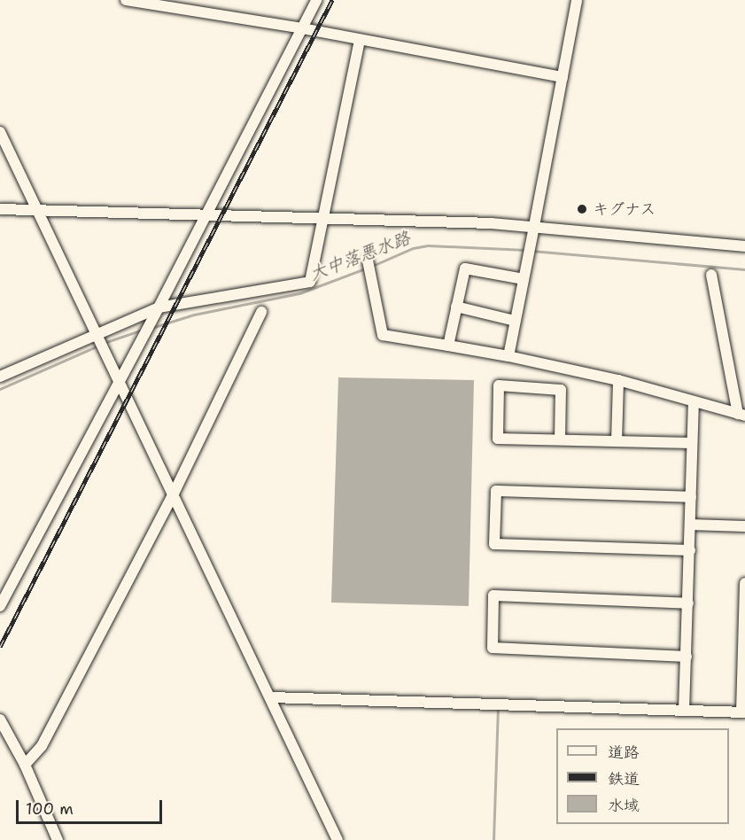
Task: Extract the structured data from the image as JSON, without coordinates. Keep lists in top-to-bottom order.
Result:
{
  "water": ["大中落悪水路"],
  "places": ["キグナス"],
  "legend": ["道路", "鉄道", "水域"],
  "scale_bar": "100 m"
}
